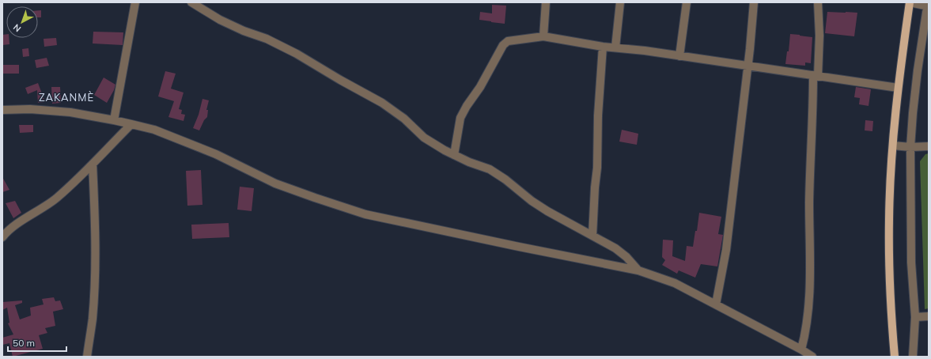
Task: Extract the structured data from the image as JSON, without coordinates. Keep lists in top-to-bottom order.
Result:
{
  "districts": ["ZAKANMÈ"],
  "scale_bar": "50 m",
  "north": "bottom left"
}
